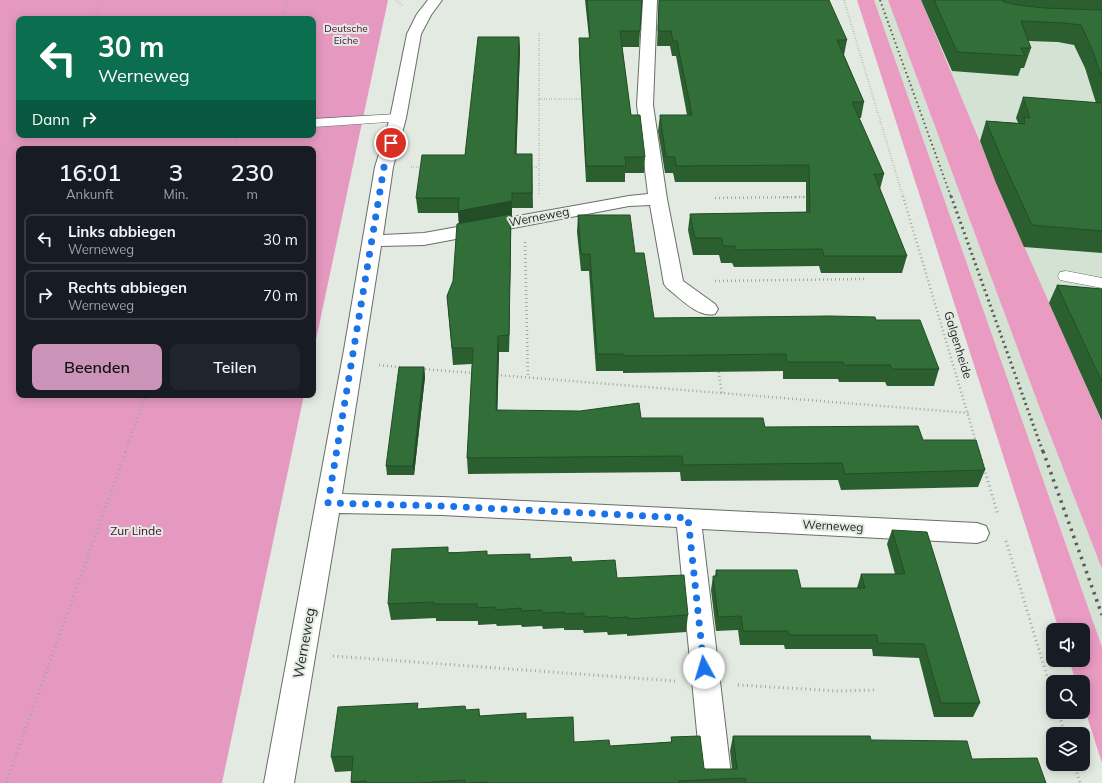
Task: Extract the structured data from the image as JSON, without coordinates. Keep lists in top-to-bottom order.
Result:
{
  "streets": {
    "street": ["Werneweg"],
    "path": ["Galgenheide"]
  },
  "parks": ["Deutsche Eiche", "Zur Linde"],
  "page": {
    "turn": ["30 m", "Werneweg"],
    "then": "Dann",
    "eta": [
      "16:01",
      "Ankunft",
      "3",
      "Min.",
      "230",
      "m"
    ],
    "list": [
      {
        "name": "Links abbiegen",
        "note": "Werneweg",
        "value": "30 m"
      },
      {
        "name": "Rechts abbiegen",
        "note": "Werneweg",
        "value": "70 m"
      }
    ],
    "buttons": ["Beenden", "Teilen"]
  }
}
